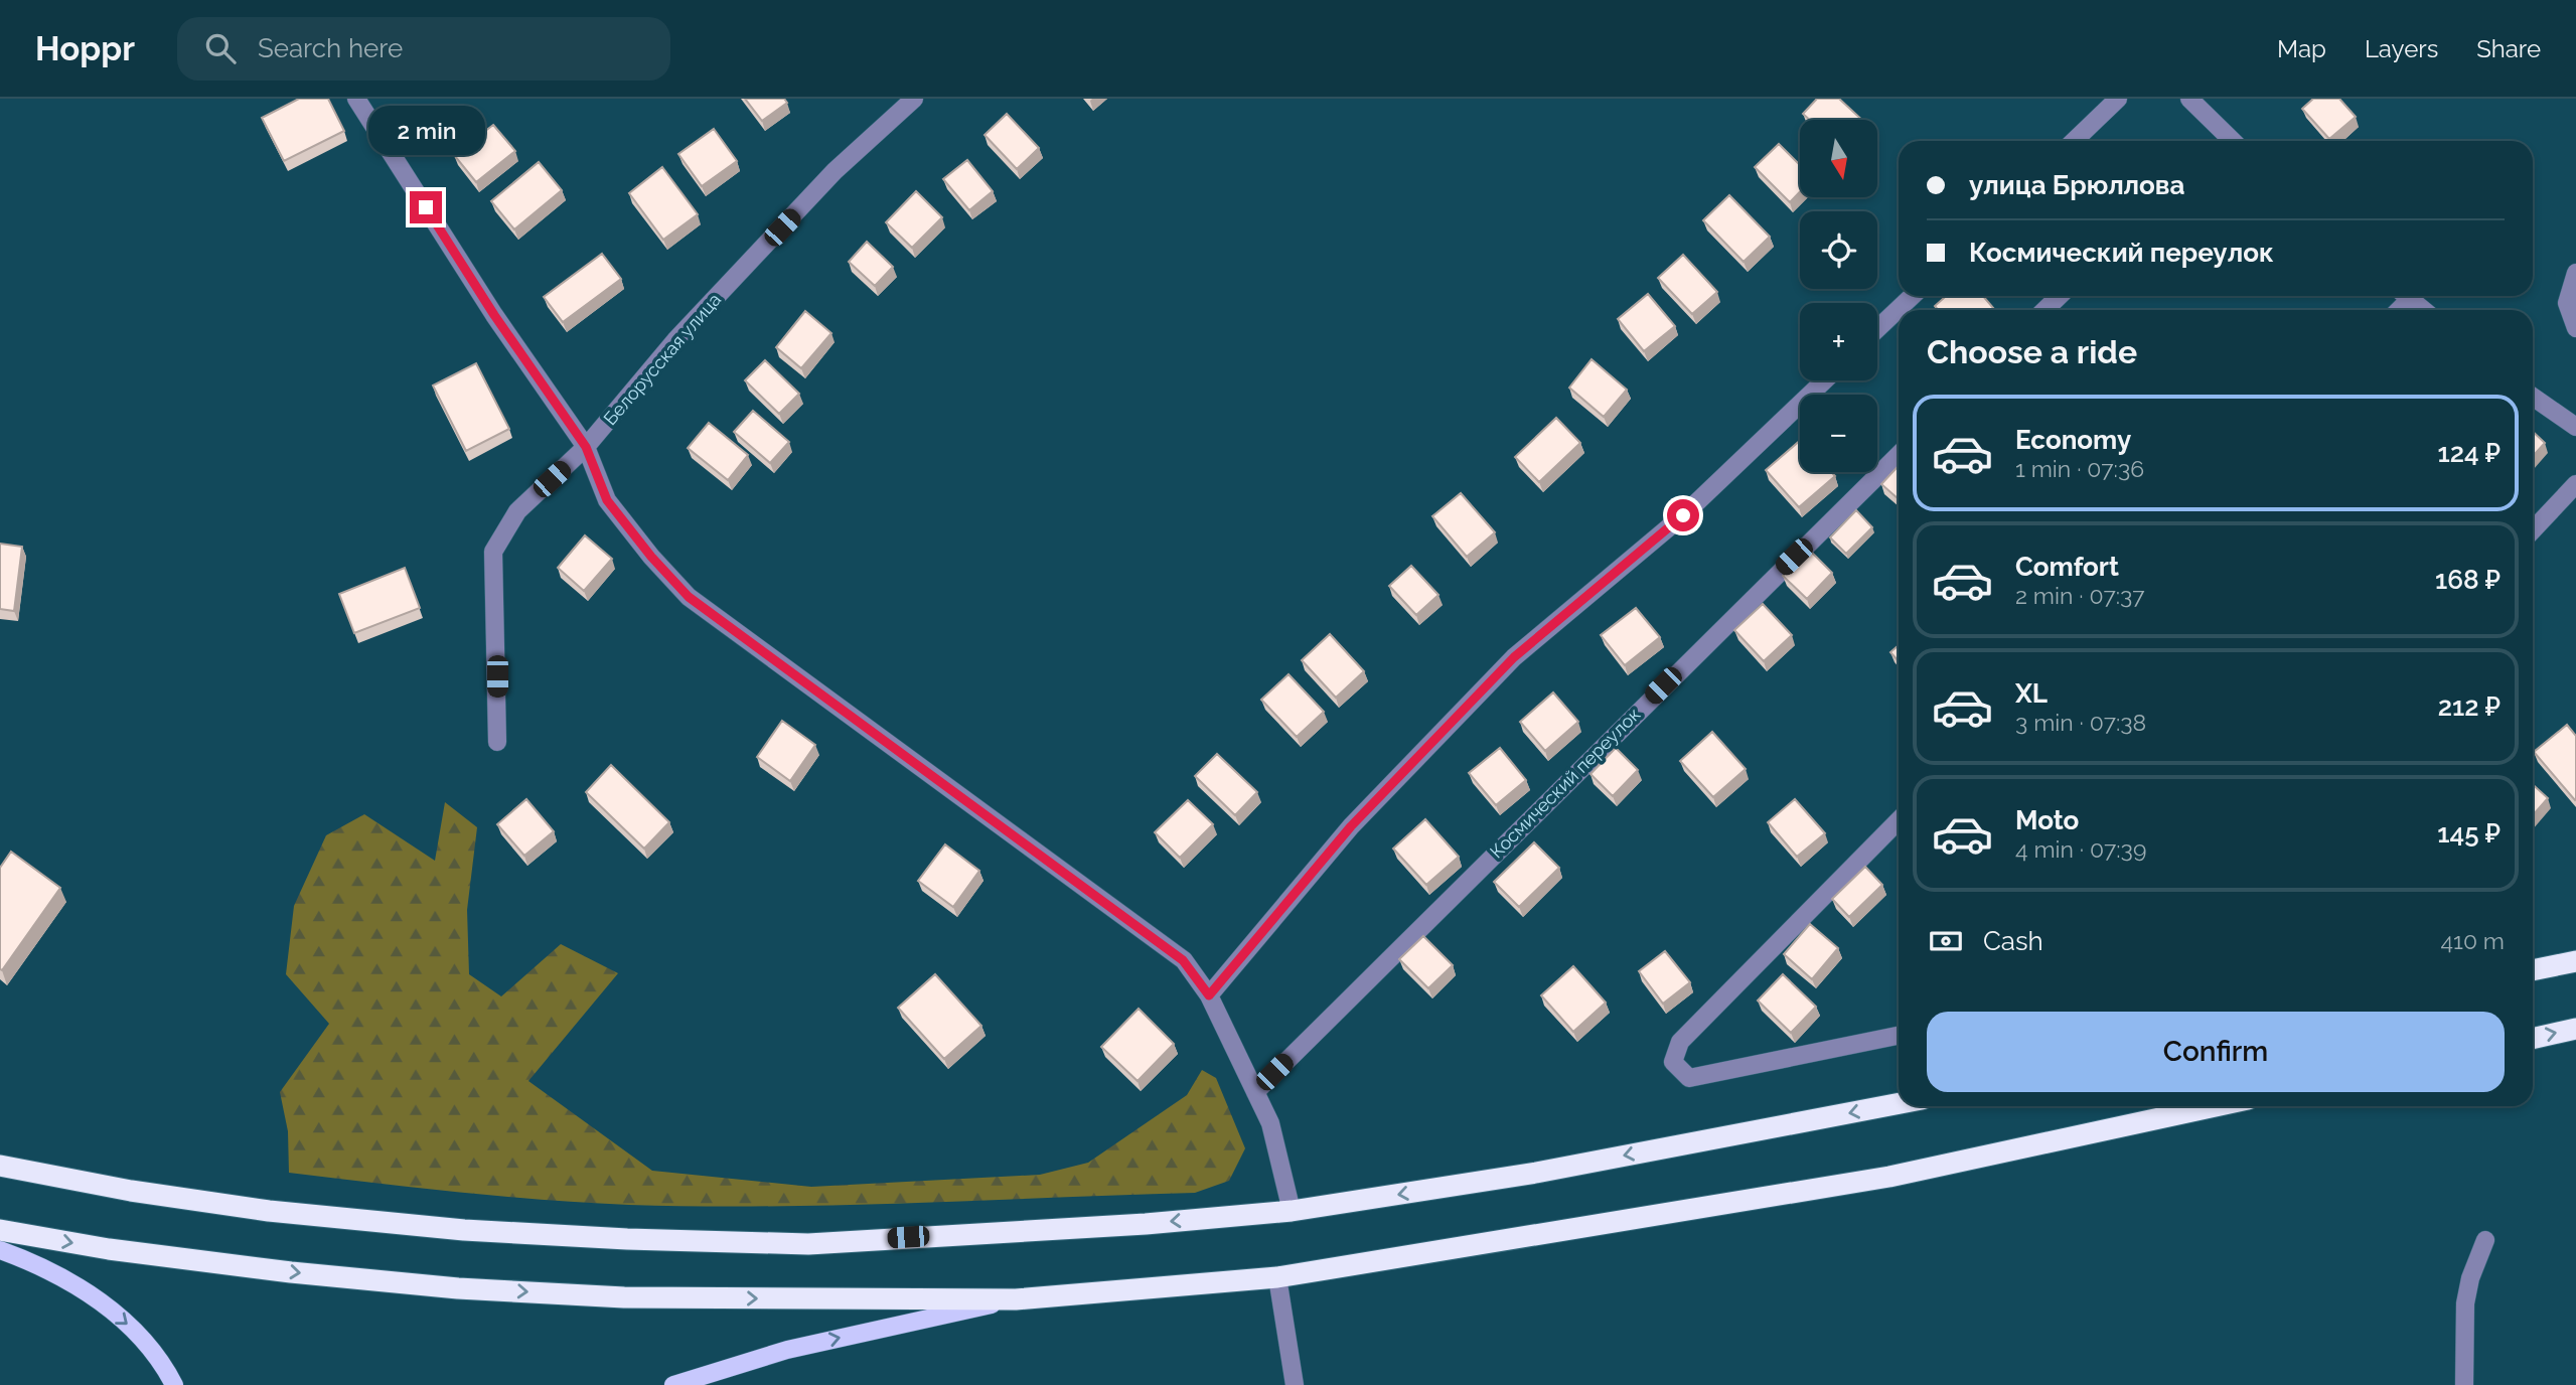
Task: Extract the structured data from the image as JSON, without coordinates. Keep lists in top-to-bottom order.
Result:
{
  "streets": {
    "street": ["Белорусская улица", "Космический переулок"]
  },
  "north": "bottom",
  "page": {
    "header": "Hoppr",
    "search": "Search here",
    "nav": ["Map", "Layers", "Share"],
    "bubble": "2 min",
    "map_buttons": ["+", "−"],
    "banner": ["улица Брюллова", "Космический переулок"],
    "heading": "Choose a ride",
    "list": [
      {
        "name": "Economy",
        "note": "1 min · 07:36",
        "value": "124 ₽"
      },
      {
        "name": "Comfort",
        "note": "2 min · 07:37",
        "value": "168 ₽"
      },
      {
        "name": "XL",
        "note": "3 min · 07:38",
        "value": "212 ₽"
      },
      {
        "name": "Moto",
        "note": "4 min · 07:39",
        "value": "145 ₽"
      }
    ],
    "pay": ["Cash", "410 m"],
    "buttons": "Confirm"
  }
}
